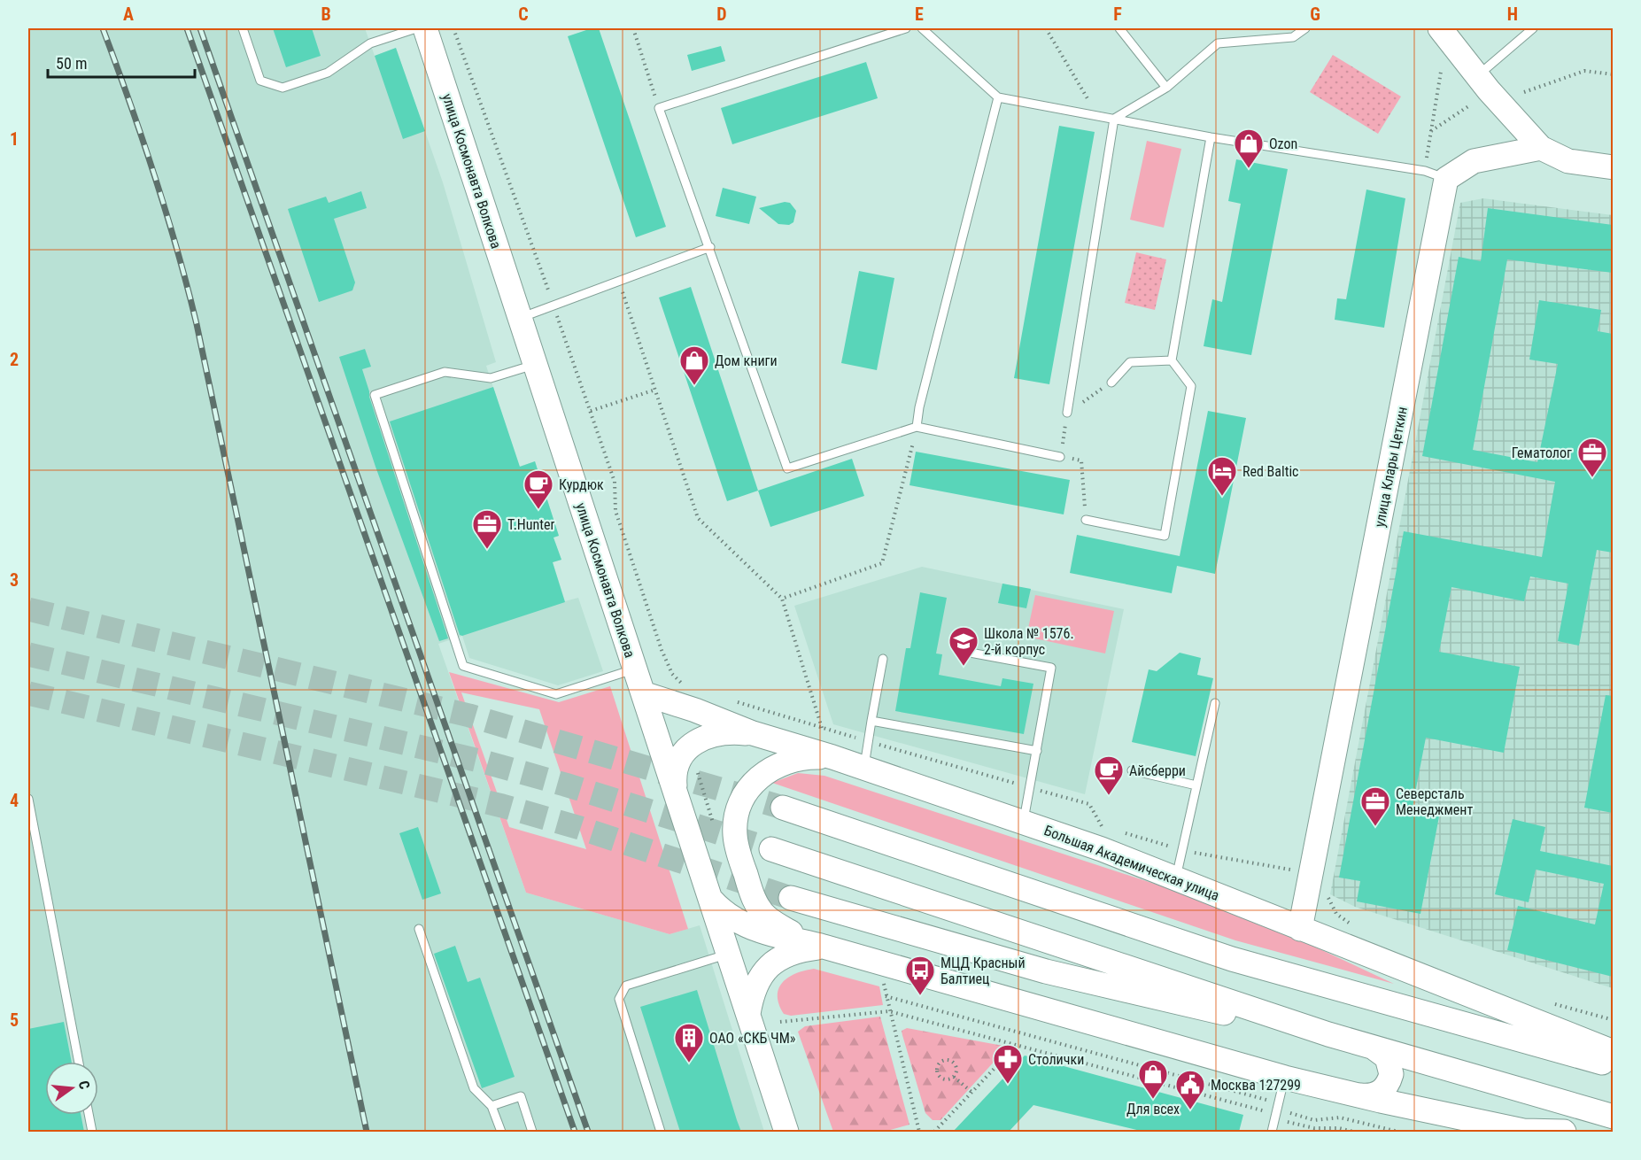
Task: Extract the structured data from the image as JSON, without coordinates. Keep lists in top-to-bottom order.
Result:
{
  "streets": {
    "main road": ["улица Космонавта Волкова", "улица Клары Цеткин", "Большая Академическая улица"]
  },
  "crossings": [
    ["улица Космонавта Волкова", "Большая Академическая улица"],
    ["улица Клары Цеткин", "Большая Академическая улица"]
  ],
  "places": {
    "shop": ["Ozon", "Дом книги", "Для всех"],
    "office": ["Гематолог", "T.Hunter", "Северсталь Менеджмент"],
    "hotel": ["Red Baltic"],
    "cafe": ["Курдюк", "Айсберри"],
    "school or university": ["Школа № 1576. 2-й корпус"],
    "bus stop": ["МЦД Красный Балтиец"],
    "building": ["ОАО «СКБ ЧМ»"],
    "pharmacy": ["Столички"],
    "public building": ["Москва 127299"]
  },
  "scale_bar": "50 m",
  "north": "right",
  "grid": {
    "columns": [
      "A",
      "B",
      "C",
      "D",
      "E",
      "F",
      "G",
      "H"
    ],
    "rows": [
      "1",
      "2",
      "3",
      "4",
      "5"
    ]
  }
}
